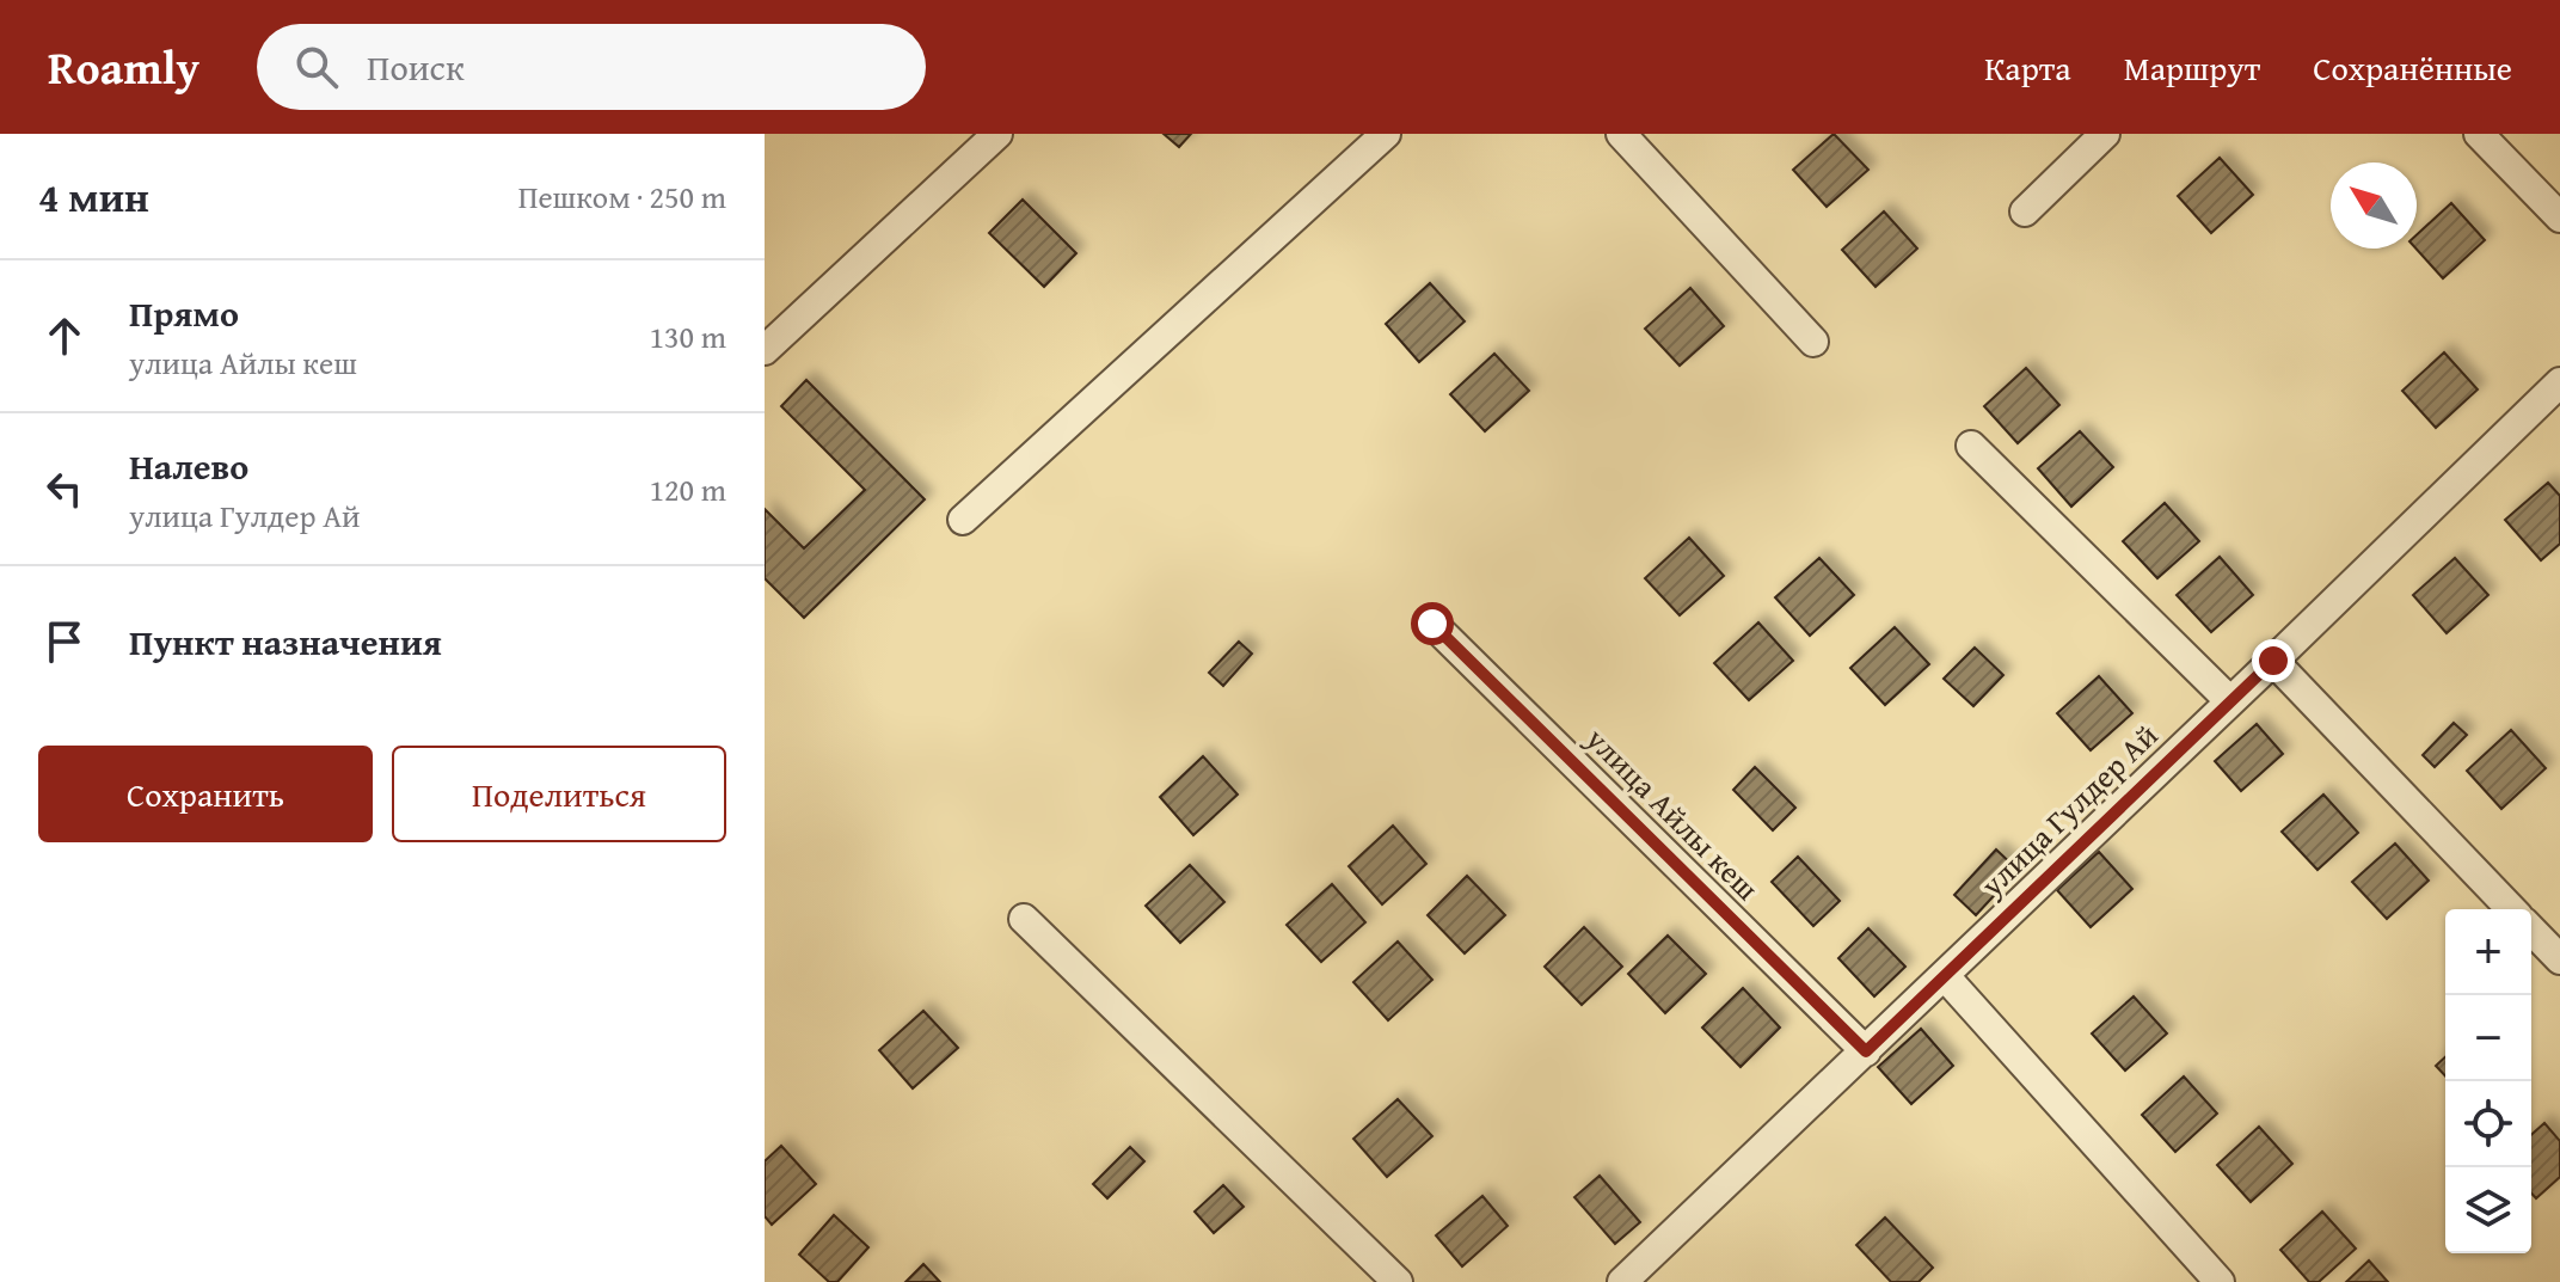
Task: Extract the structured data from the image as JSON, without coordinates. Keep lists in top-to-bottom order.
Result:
{
  "streets": {
    "street": ["улица Гулдер Ай", "улица Айлы кеш"]
  },
  "crossings": [
    ["улица Гулдер Ай", "улица Айлы кеш"]
  ],
  "north": "top left",
  "page": {
    "header": "Roamly",
    "search": "Поиск",
    "nav": ["Карта", "Маршрут", "Сохранённые"],
    "heading": ["4 мин", "Пешком · 250 m"],
    "list": [
      ["Прямо", "улица Айлы кеш", "130 m"],
      ["Налево", "улица Гулдер Ай", "120 m"],
      "Пункт назначения"
    ],
    "buttons": ["Сохранить", "Поделиться"],
    "map_buttons": ["+", "−"]
  }
}
